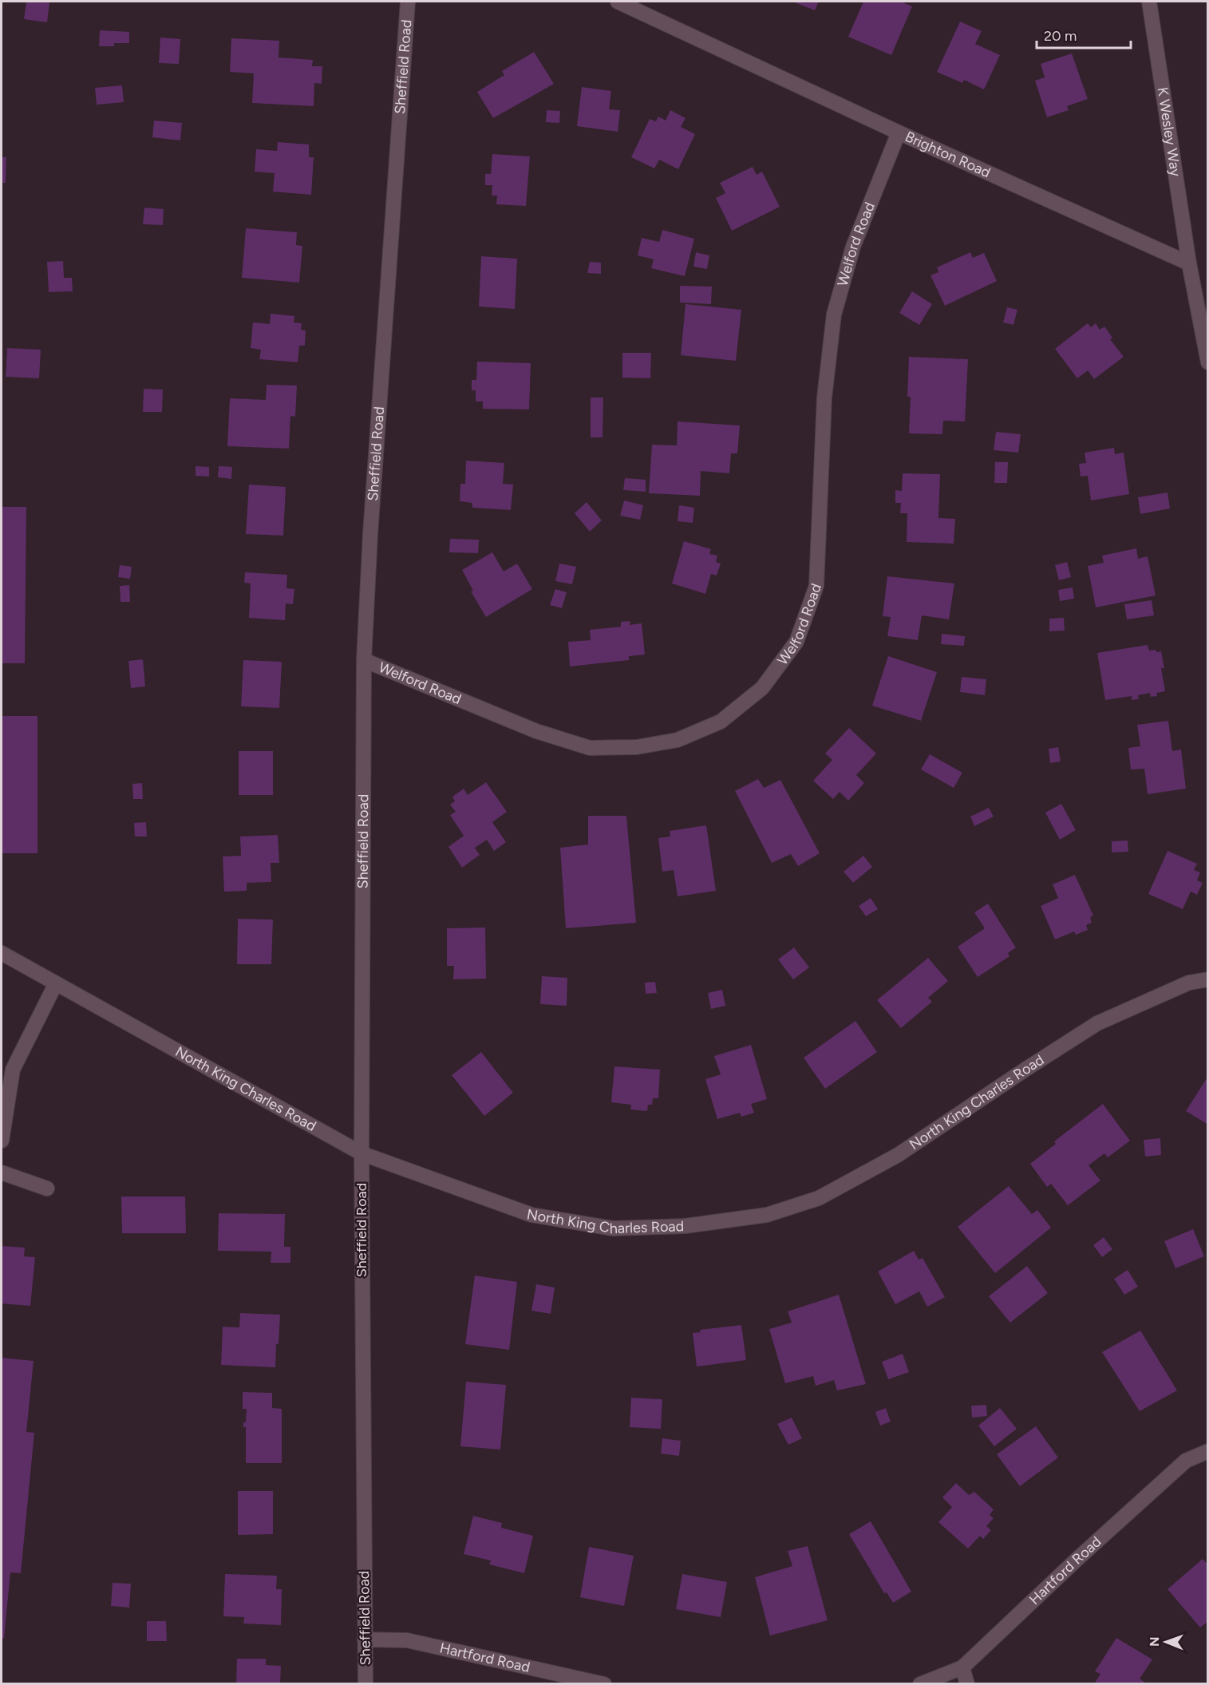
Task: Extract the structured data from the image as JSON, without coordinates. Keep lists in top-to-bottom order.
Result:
{
  "streets": {
    "street": [
      "Sheffield Road",
      "K Wesley Way",
      "Brighton Road",
      "Welford Road",
      "North King Charles Road",
      "Hartford Road"
    ]
  },
  "crossings": [
    ["Sheffield Road", "Welford Road"],
    ["Sheffield Road", "North King Charles Road"],
    ["Sheffield Road", "Hartford Road"],
    ["K Wesley Way", "Brighton Road"],
    ["Brighton Road", "Welford Road"]
  ],
  "scale_bar": "20 m",
  "north": "left"
}
